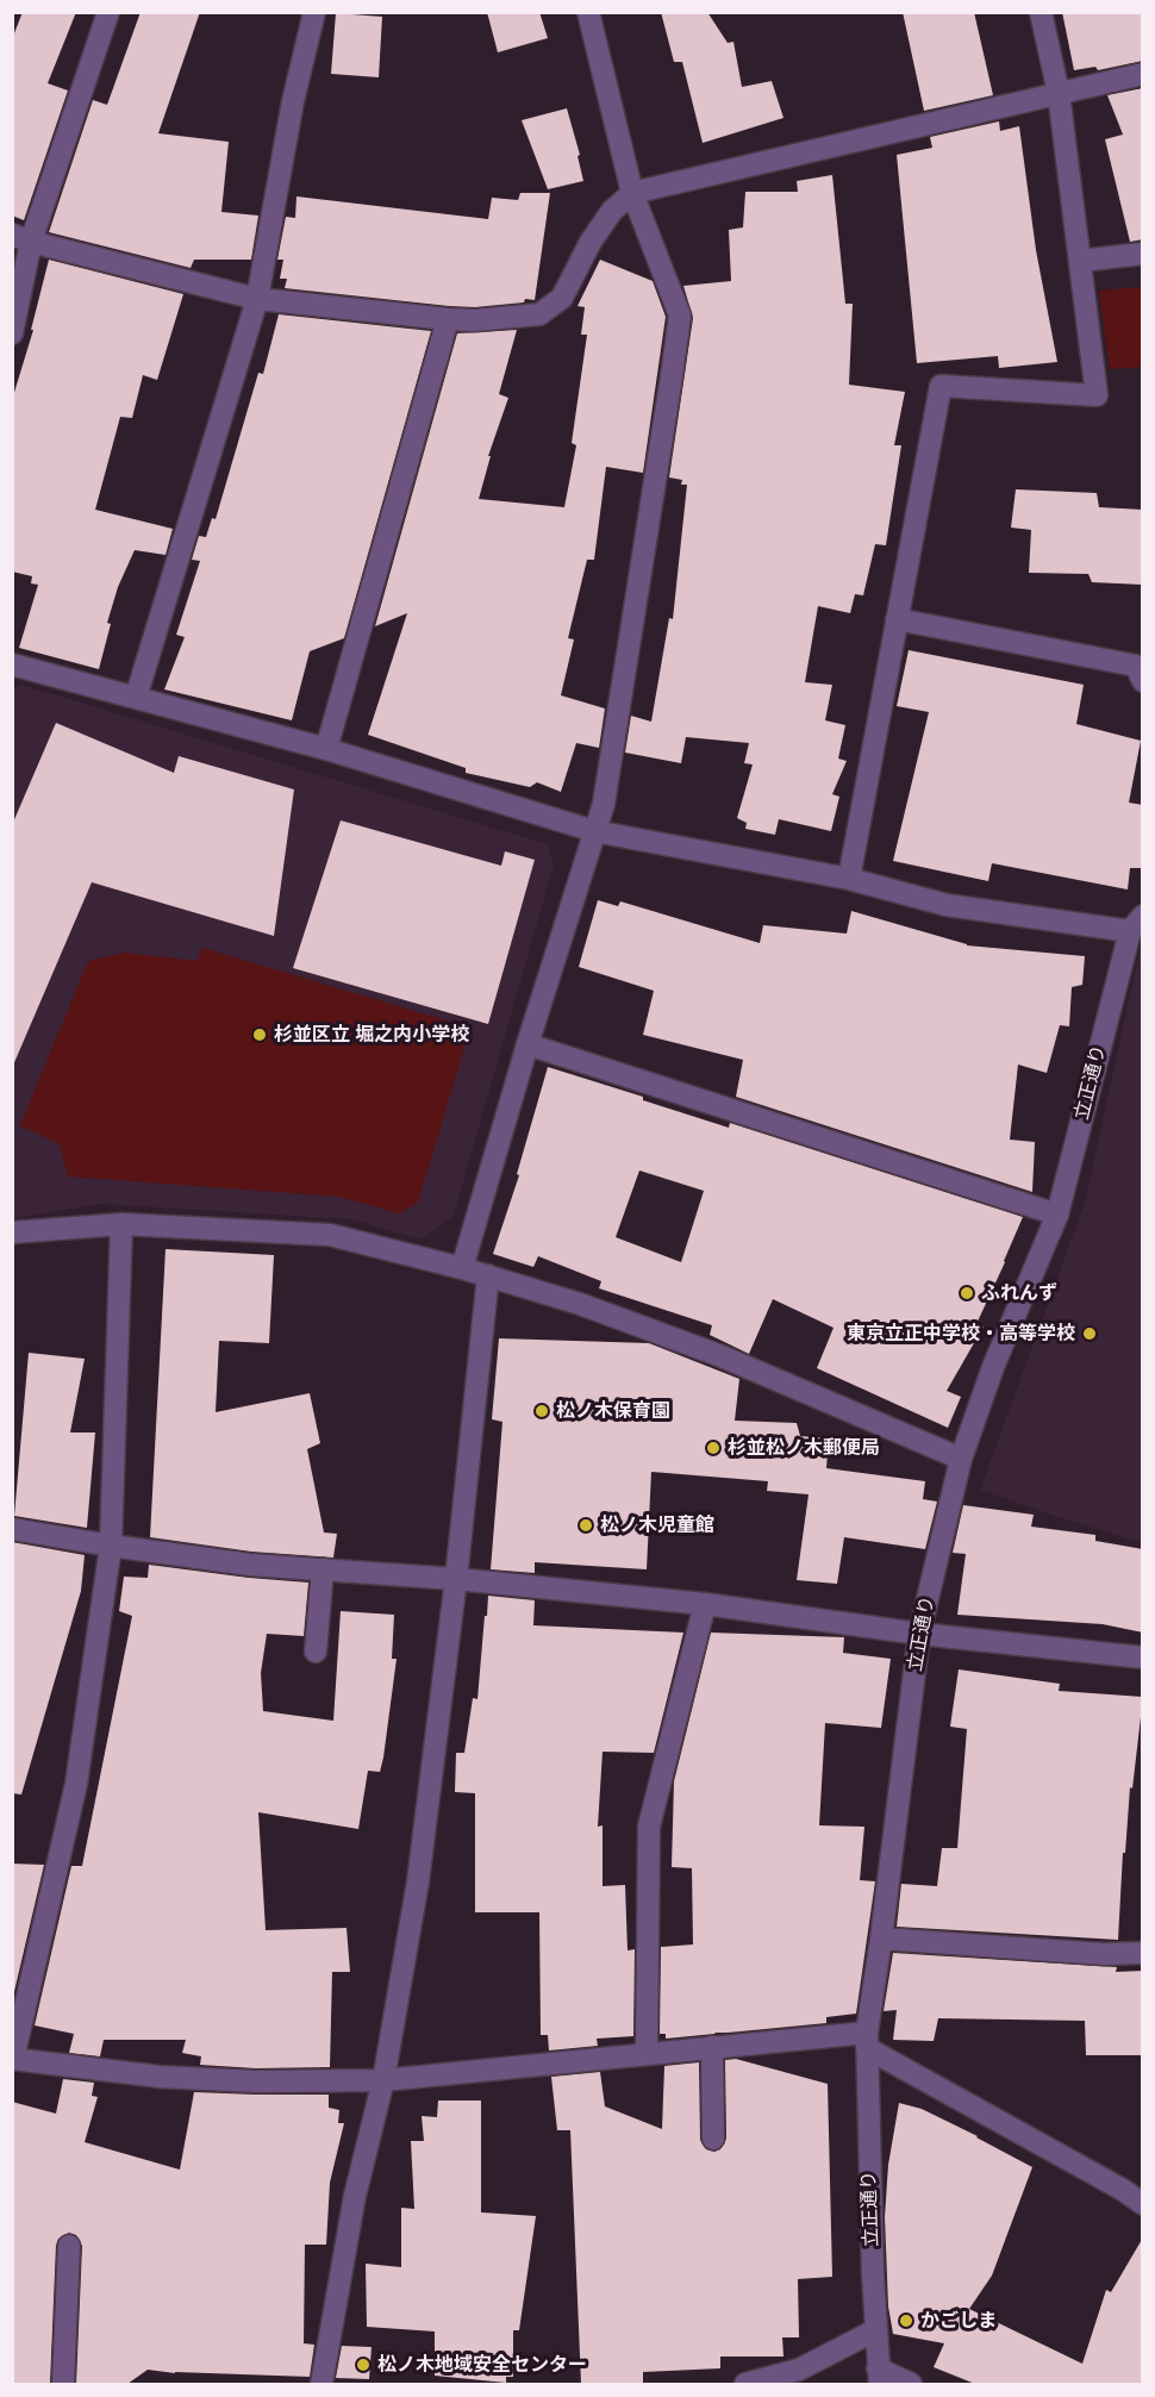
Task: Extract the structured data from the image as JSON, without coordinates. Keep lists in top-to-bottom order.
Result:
{
  "streets": {
    "street": ["立正通り"]
  },
  "places": [
    "杉並区立 堀之内小学校",
    "ふれんず",
    "東京立正中学校・高等学校",
    "松ノ木保育園",
    "杉並松ノ木郵便局",
    "松ノ木児童館",
    "かごしま",
    "松ノ木地域安全センター"
  ]
}
